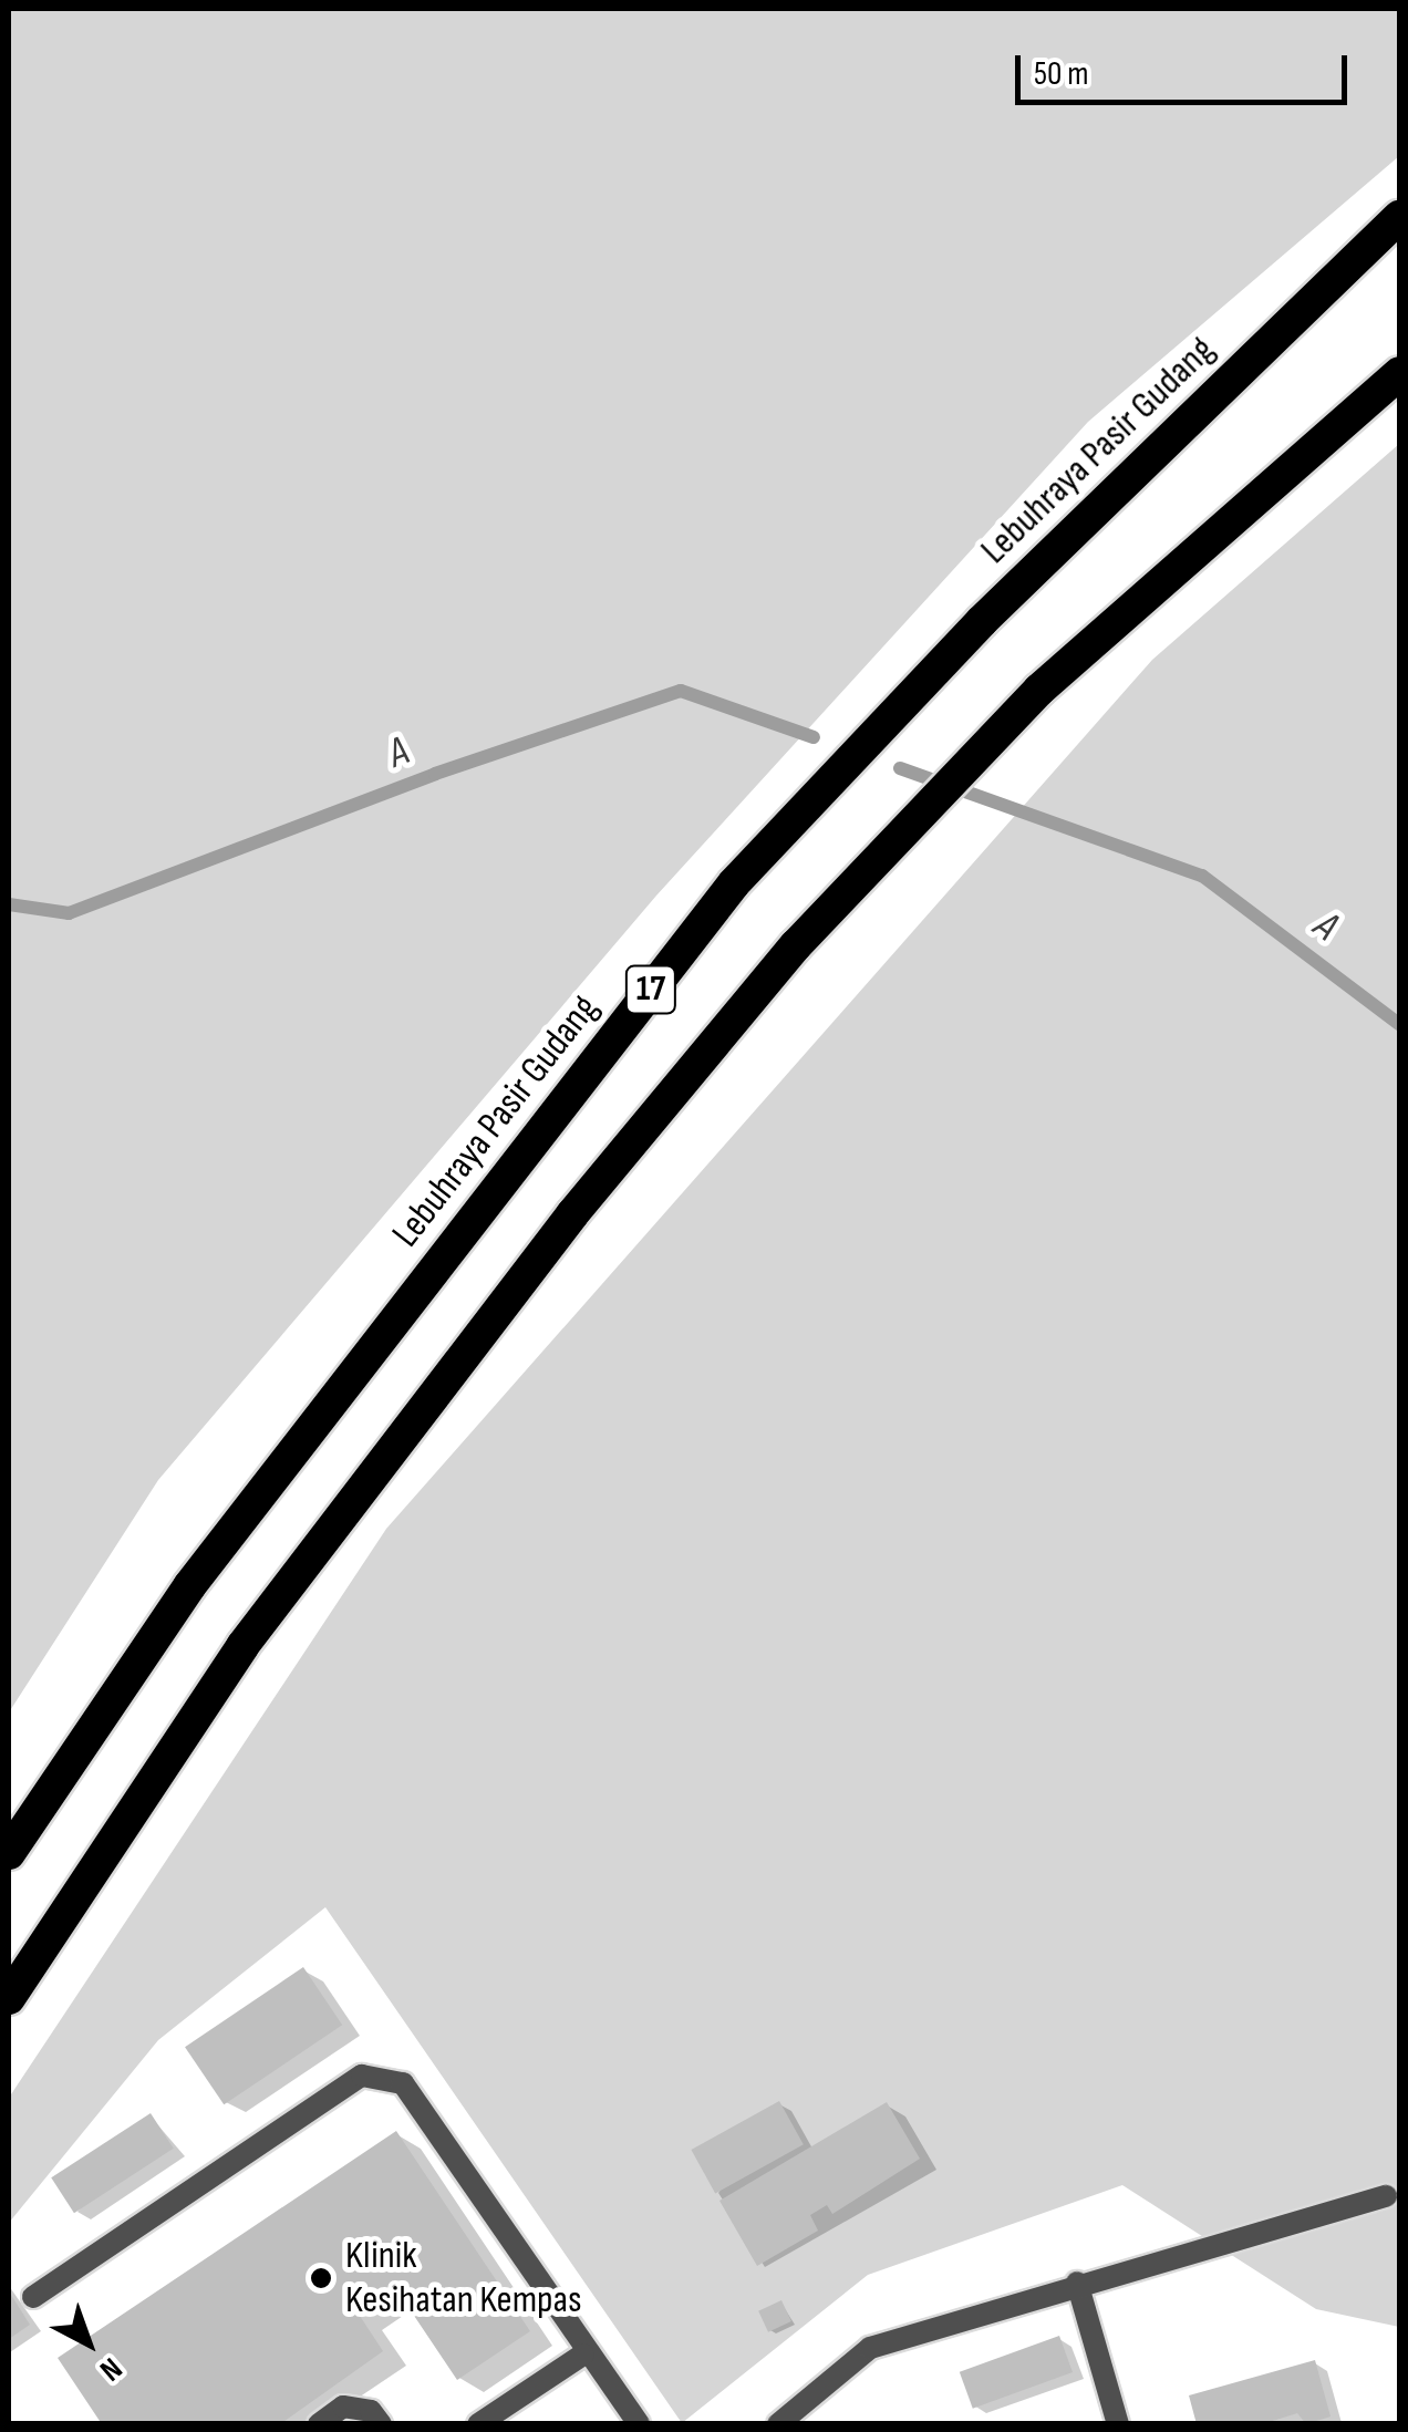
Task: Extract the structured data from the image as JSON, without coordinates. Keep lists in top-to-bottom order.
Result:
{
  "streets": {
    "highway": ["Lebuhraya Pasir Gudang", "17"]
  },
  "water": ["A"],
  "places": ["Klinik Kesihatan Kempas"],
  "scale_bar": "50 m",
  "north": "bottom right"
}
